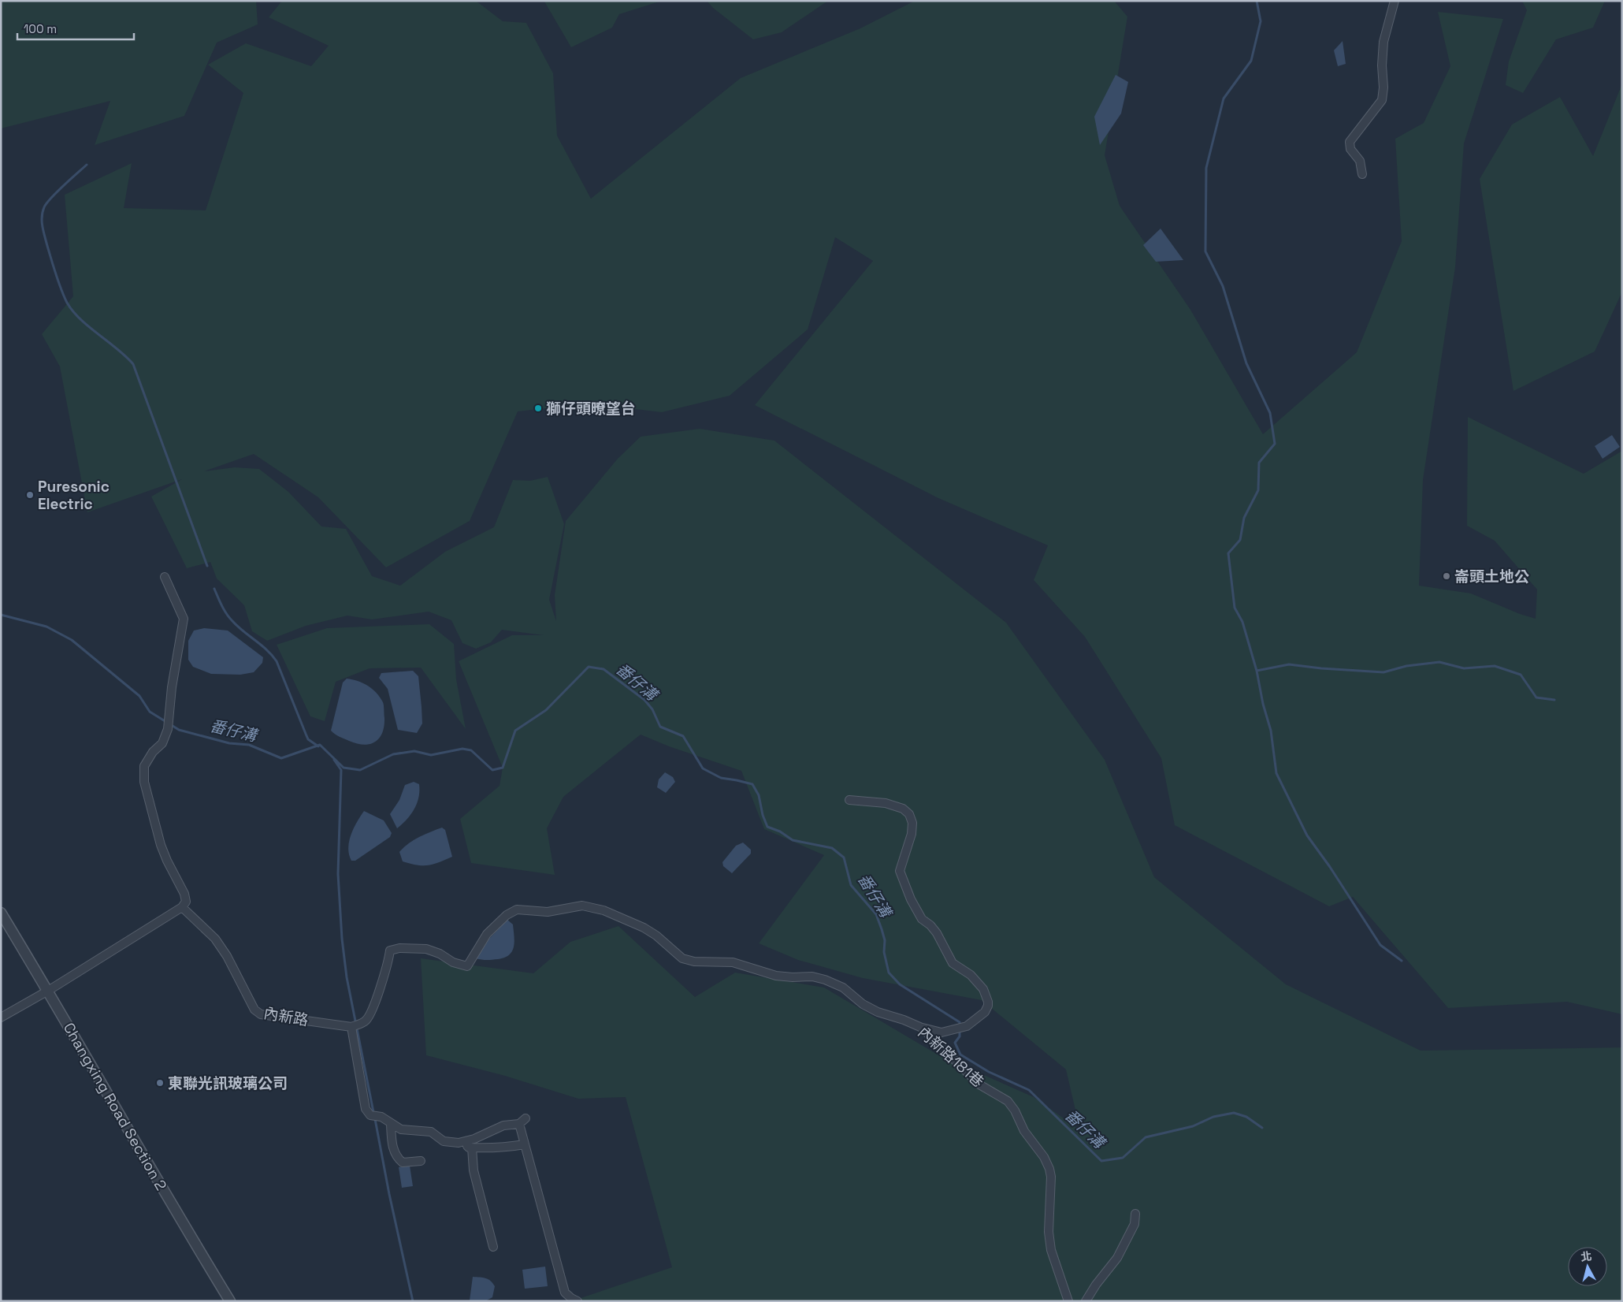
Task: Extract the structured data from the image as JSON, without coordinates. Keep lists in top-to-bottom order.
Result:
{
  "streets": {
    "street": ["內新路", "內新路181巷", "Changxing Road Section 2"]
  },
  "crossings": [
    ["內新路", "內新路181巷"]
  ],
  "water": ["番仔溝"],
  "places": [
    "獅仔頭暸望台",
    "Puresonic Electric",
    "崙頭土地公",
    "東聯光訊玻璃公司"
  ],
  "scale_bar": "100 m",
  "north": "top"
}
